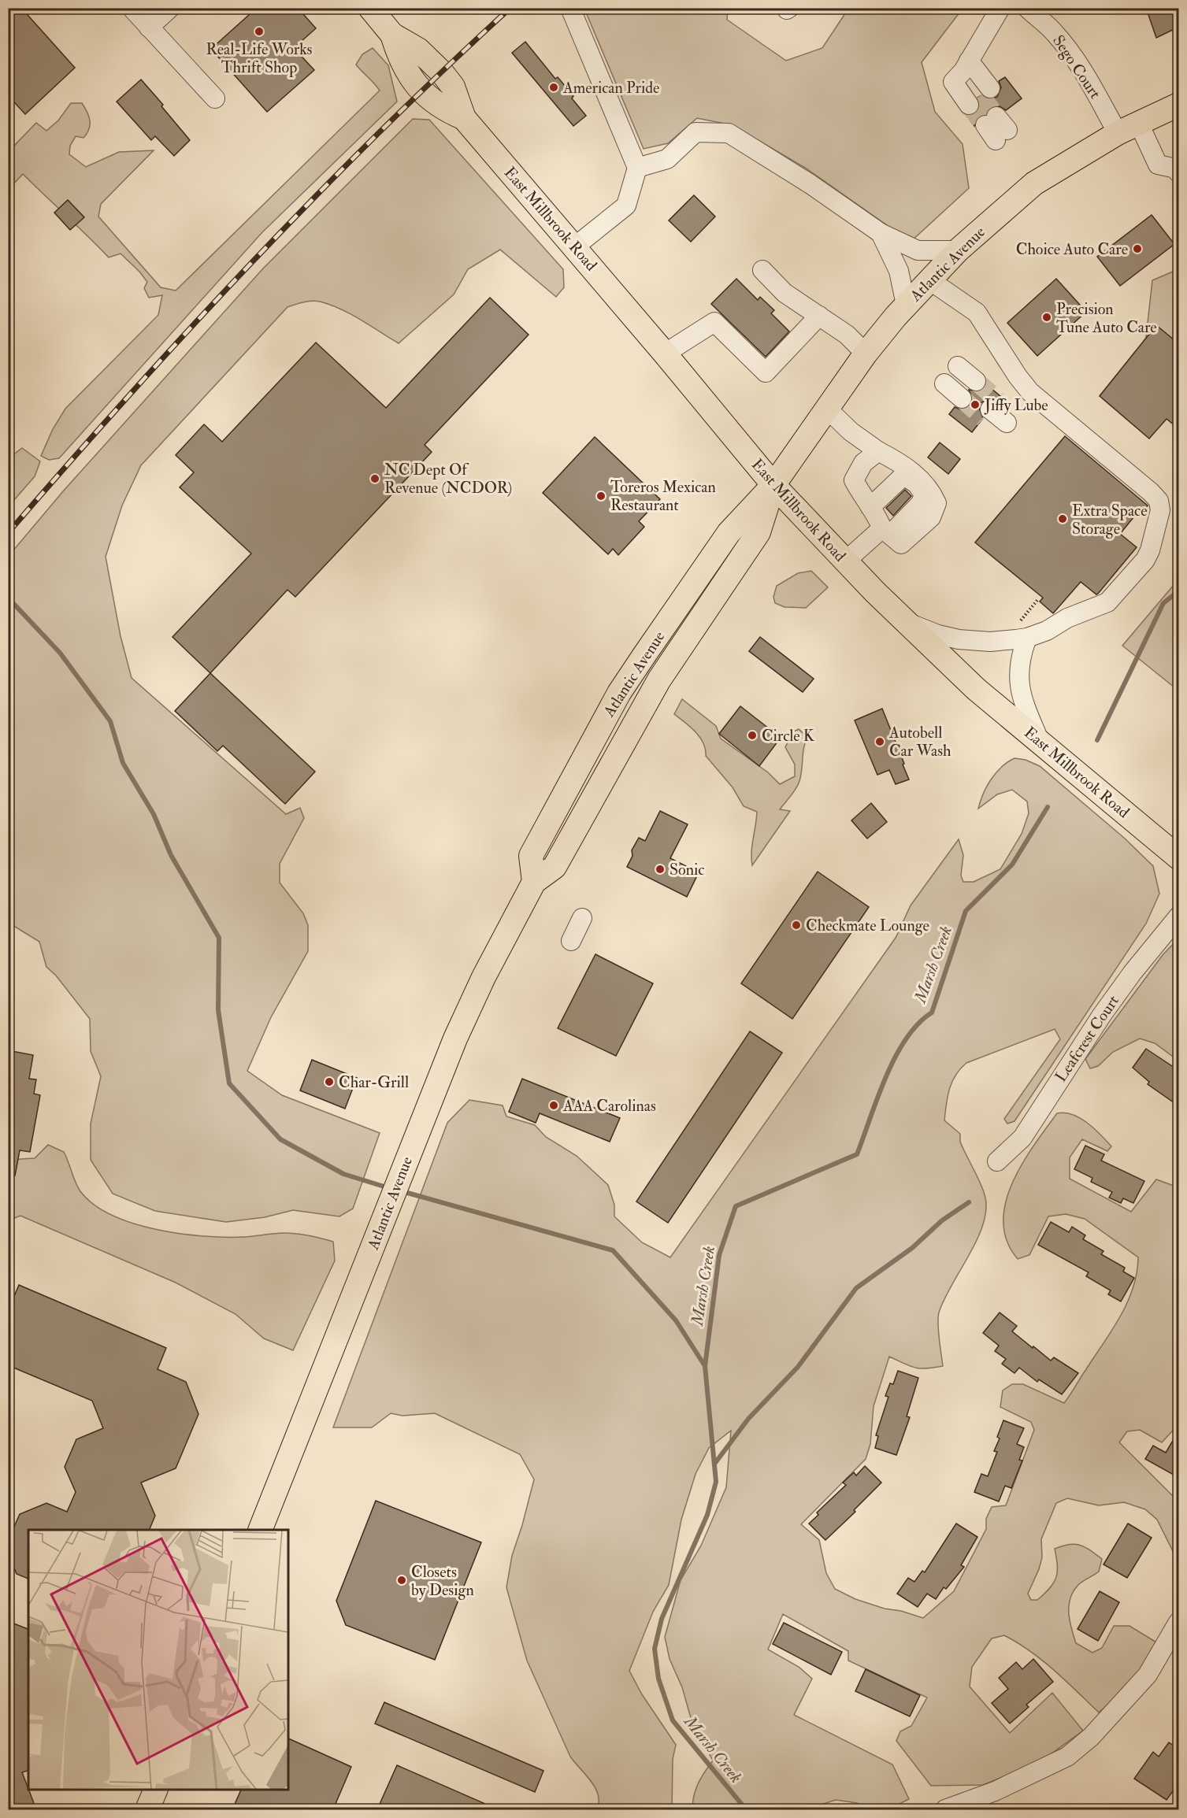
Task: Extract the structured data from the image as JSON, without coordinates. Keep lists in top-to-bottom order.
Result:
{
  "streets": {
    "main road": ["East Millbrook Road", "Atlantic Avenue"],
    "street": ["Sego Court", "Leafcrest Court"]
  },
  "crossings": [
    ["Sego Court", "Atlantic Avenue"],
    ["East Millbrook Road", "Atlantic Avenue"]
  ],
  "water": ["Marsh Creek"],
  "places": [
    "Real-Life Works Thrift Shop",
    "American Pride",
    "Choice Auto Care",
    "Precision Tune Auto Care",
    "Jiffy Lube",
    "NC Dept Of Revenue (NCDOR)",
    "Toreros Mexican Restaurant",
    "Extra Space Storage",
    "Circle K",
    "Autobell Car Wash",
    "Sonic",
    "Checkmate Lounge",
    "Char-Grill",
    "AAA Carolinas",
    "Closets by Design"
  ]
}
